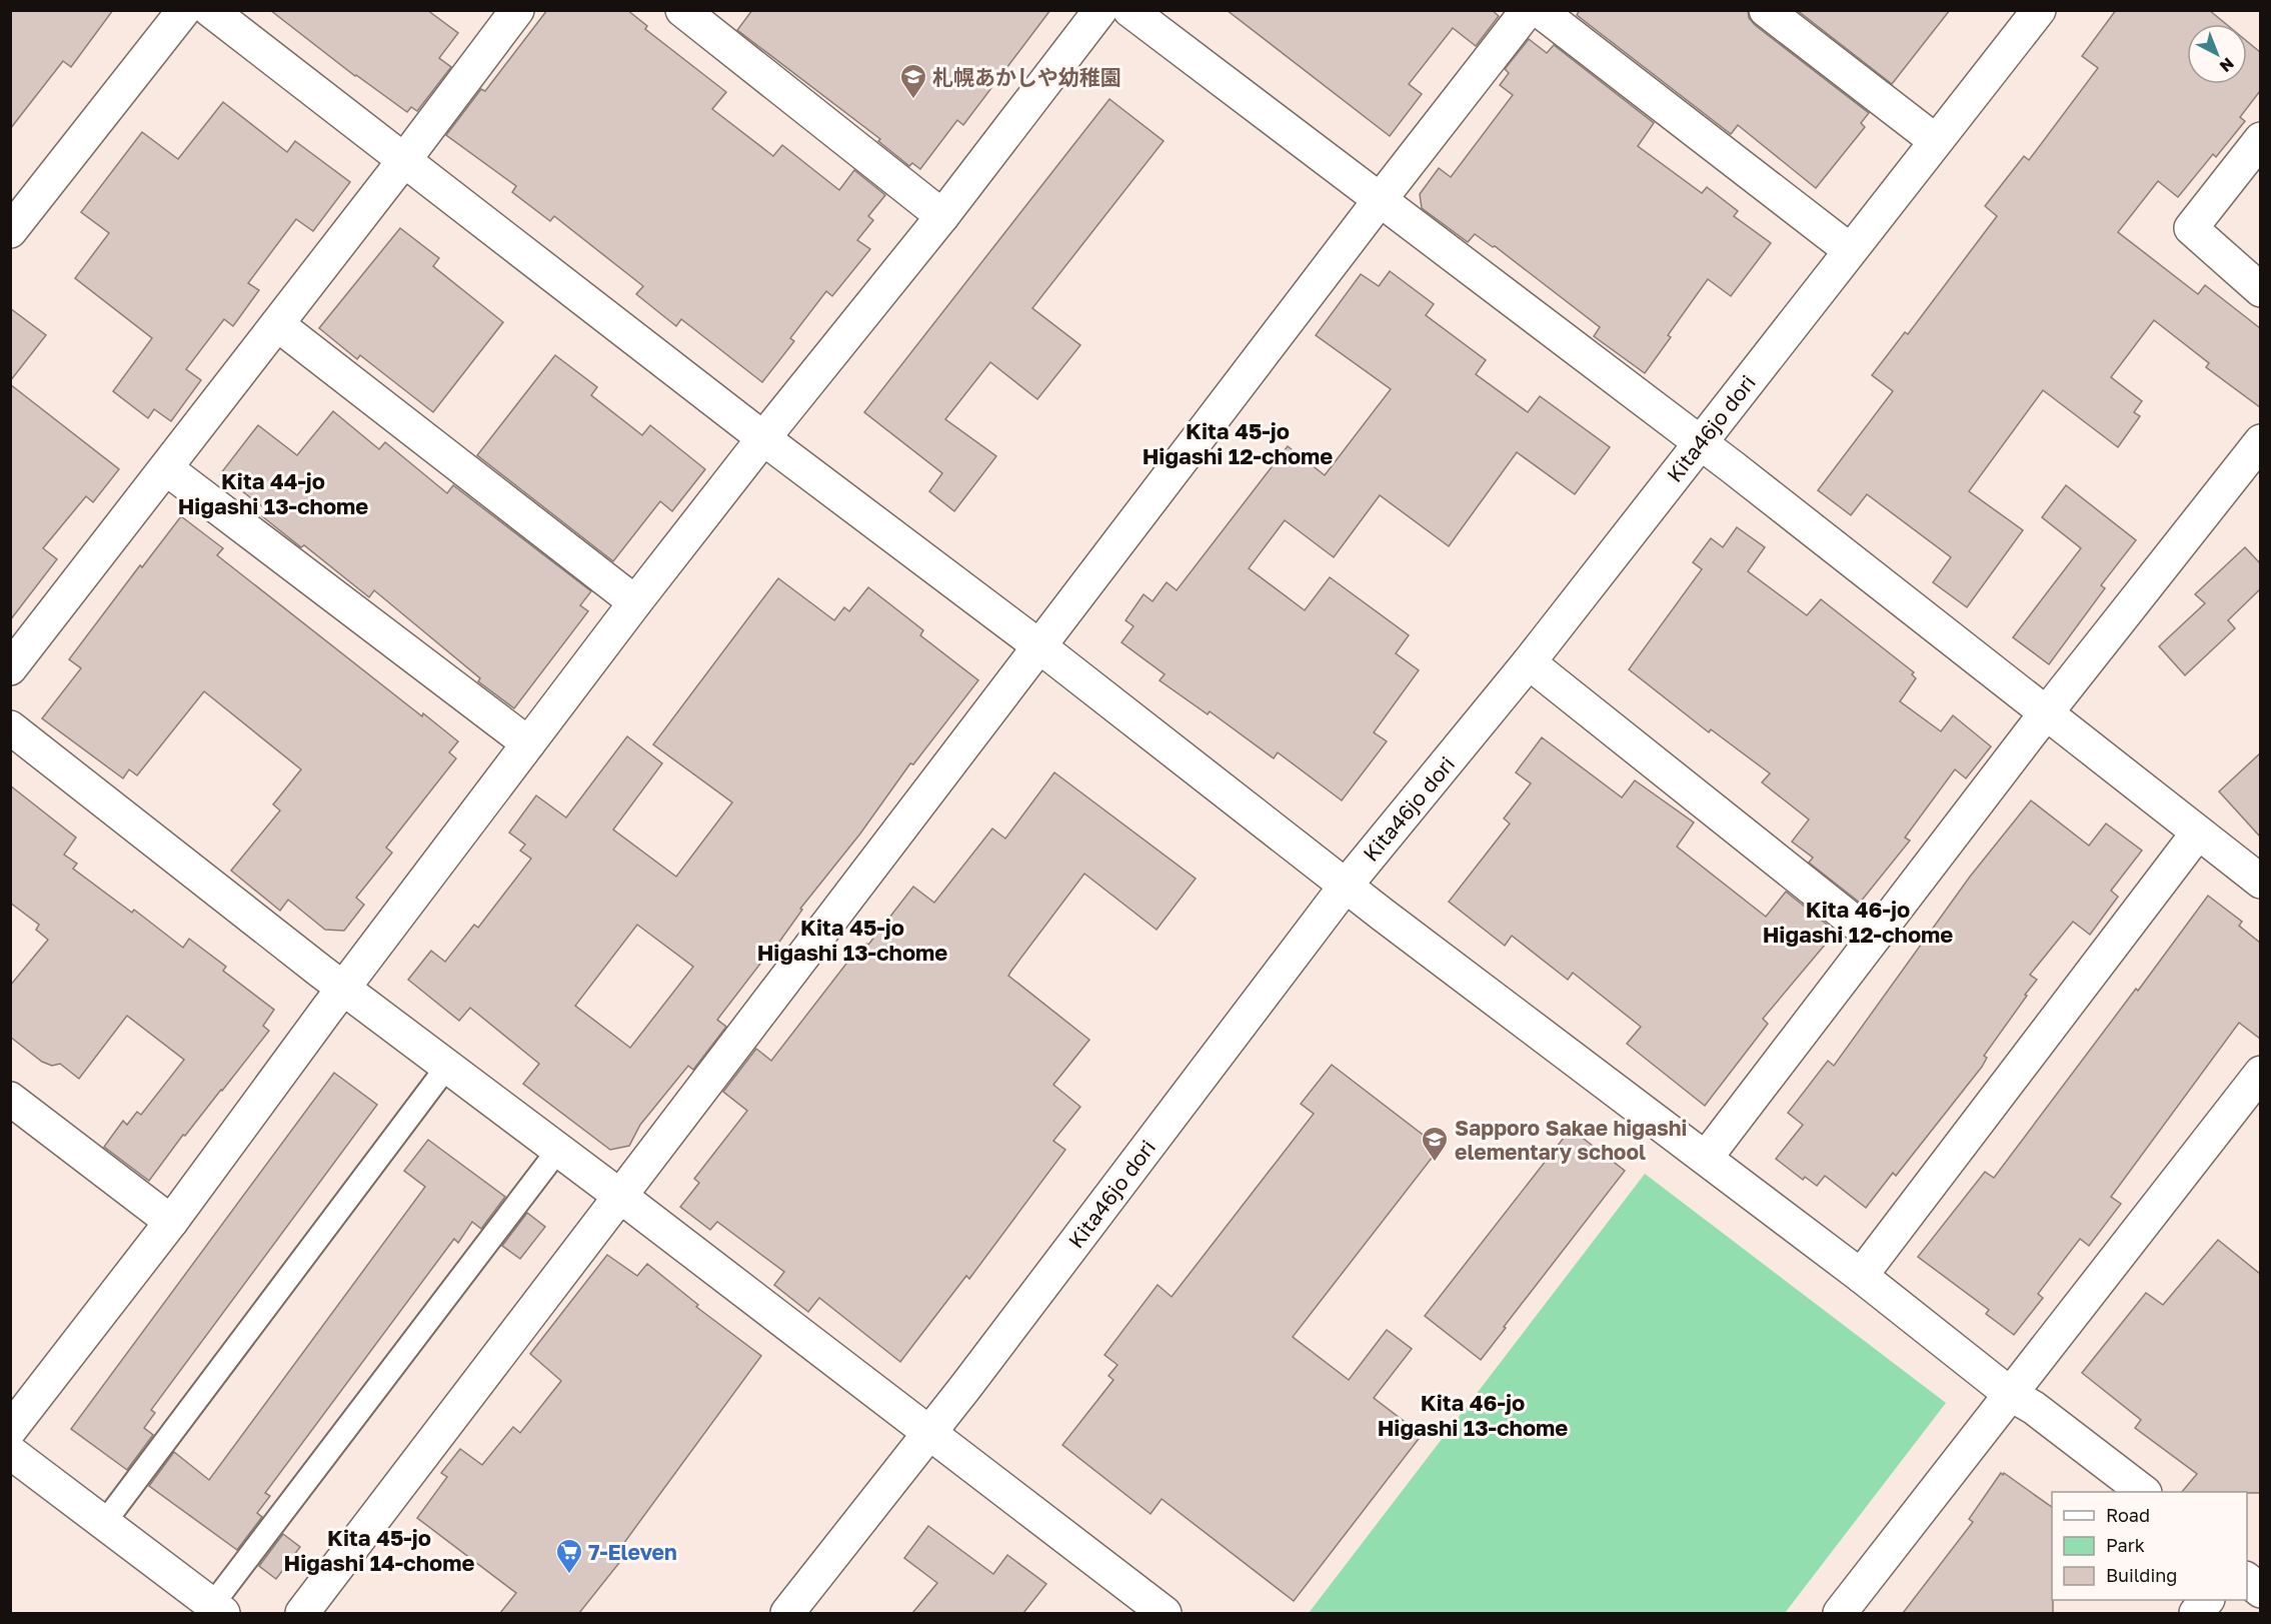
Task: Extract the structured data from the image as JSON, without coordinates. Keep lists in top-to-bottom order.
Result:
{
  "streets": {
    "street": ["Kita46jo dori"]
  },
  "districts": [
    "Kita 45-jo Higashi 12-chome",
    "Kita 44-jo Higashi 13-chome",
    "Kita 46-jo Higashi 12-chome",
    "Kita 45-jo Higashi 13-chome",
    "Kita 46-jo Higashi 13-chome",
    "Kita 45-jo Higashi 14-chome"
  ],
  "places": {
    "school or university": ["札幌あかしや幼稚園", "Sapporo Sakae higashi elementary school"],
    "supermarket": ["7-Eleven"]
  },
  "legend": ["Road", "Park", "Building"],
  "north": "bottom right"
}
